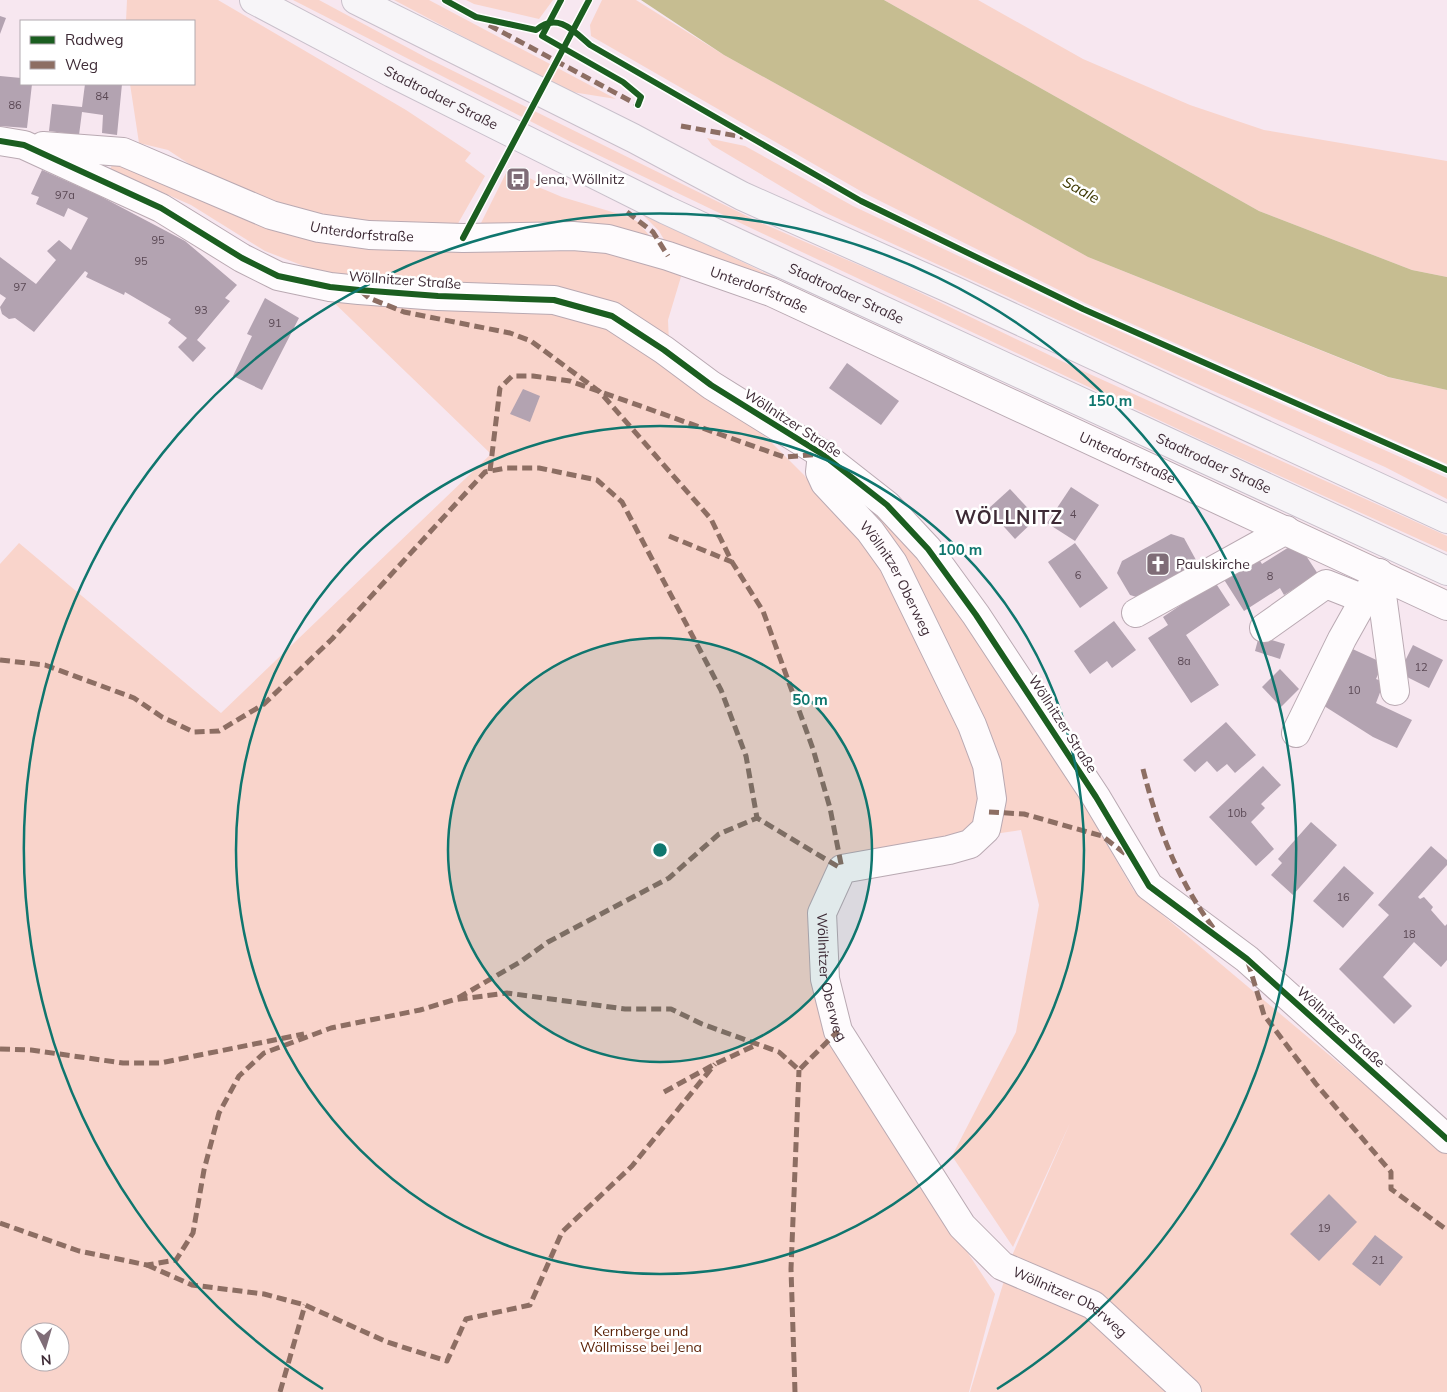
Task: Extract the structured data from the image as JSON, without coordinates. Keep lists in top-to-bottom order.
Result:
{
  "streets": {
    "main road": ["Stadtrodaer Straße"],
    "street": ["Unterdorfstraße", "Wöllnitzer Straße", "Wöllnitzer Oberweg"]
  },
  "crossings": [
    ["Unterdorfstraße", "Wöllnitzer Straße"],
    ["Wöllnitzer Straße", "Wöllnitzer Oberweg"]
  ],
  "districts": ["WÖLLNITZ"],
  "water": ["Saale"],
  "parks": ["Kernberge und Wöllmisse bei Jena"],
  "places": {
    "bus stop": ["Jena, Wöllnitz"],
    "church": ["Paulskirche"]
  },
  "house_numbers": [
    "84",
    "86",
    "97a",
    "95",
    "95",
    "97",
    "93",
    "91",
    "4",
    "6",
    "8",
    "8a",
    "12",
    "10",
    "10b",
    "16",
    "18",
    "19",
    "21"
  ],
  "legend": ["Radweg", "Weg"],
  "north": "bottom",
  "rings": ["150 m", "100 m", "50 m"]
}
